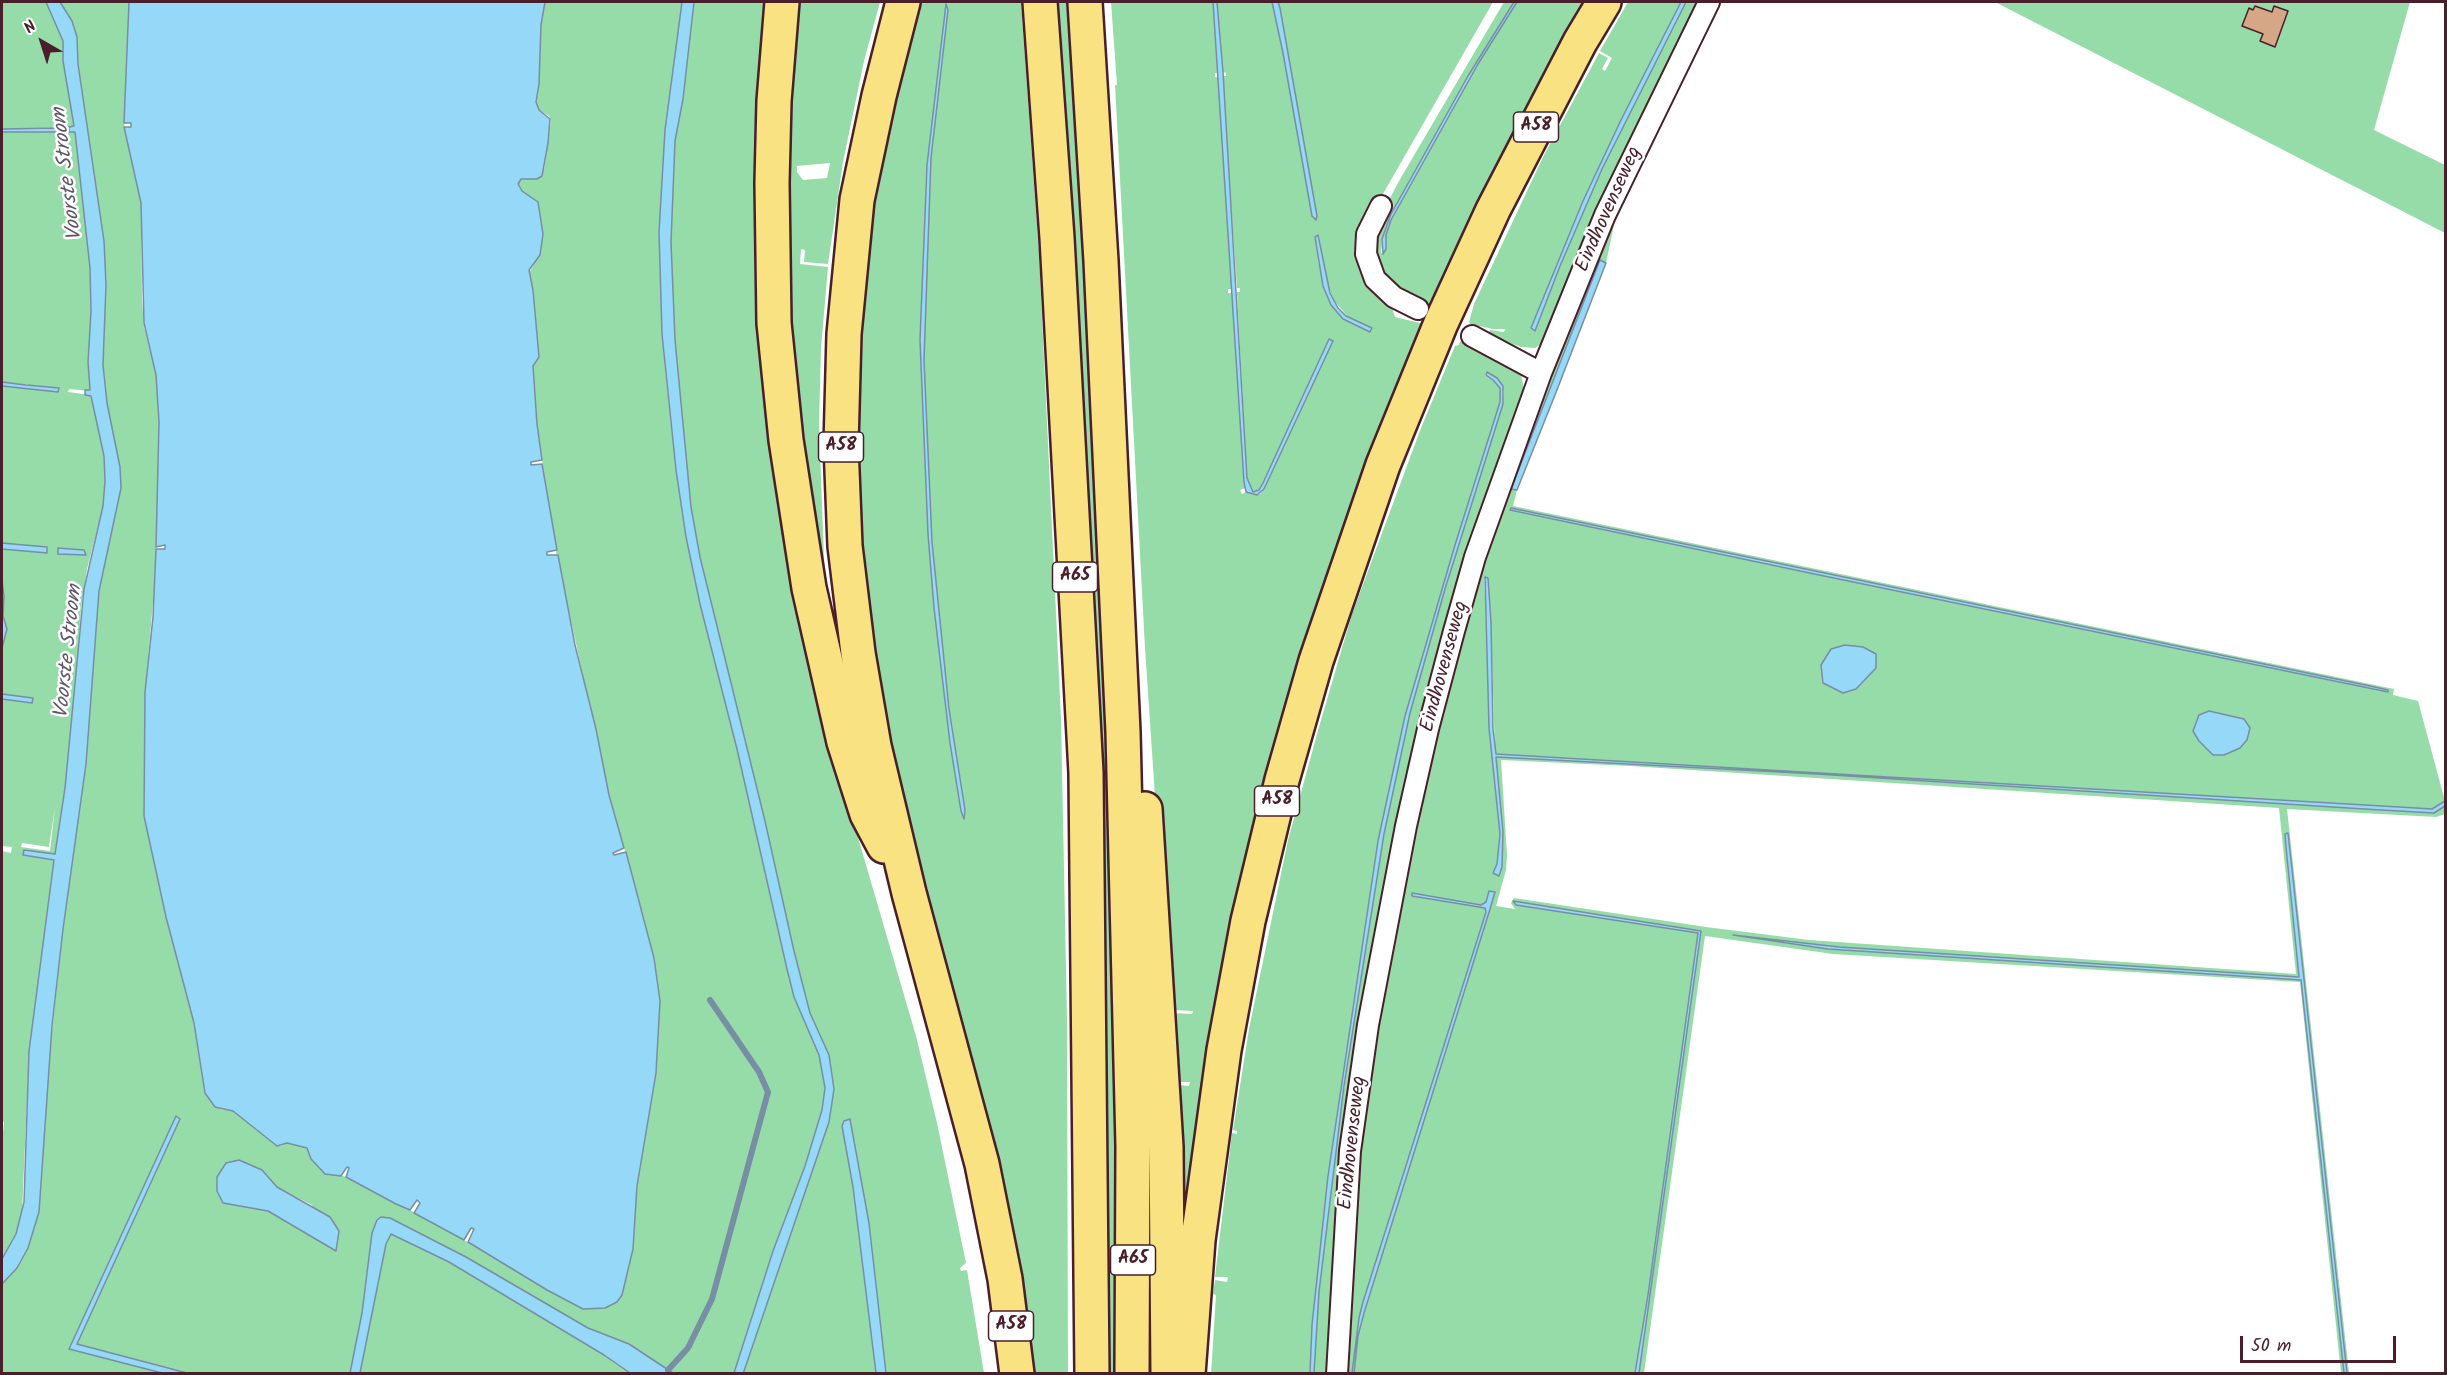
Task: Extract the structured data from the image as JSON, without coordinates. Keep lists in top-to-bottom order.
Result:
{
  "streets": {
    "highway": ["A58", "A65"],
    "street": ["Eindhovenseweg"]
  },
  "water": ["Voorste Stroom"],
  "scale_bar": "50 m",
  "north": "top left"
}
